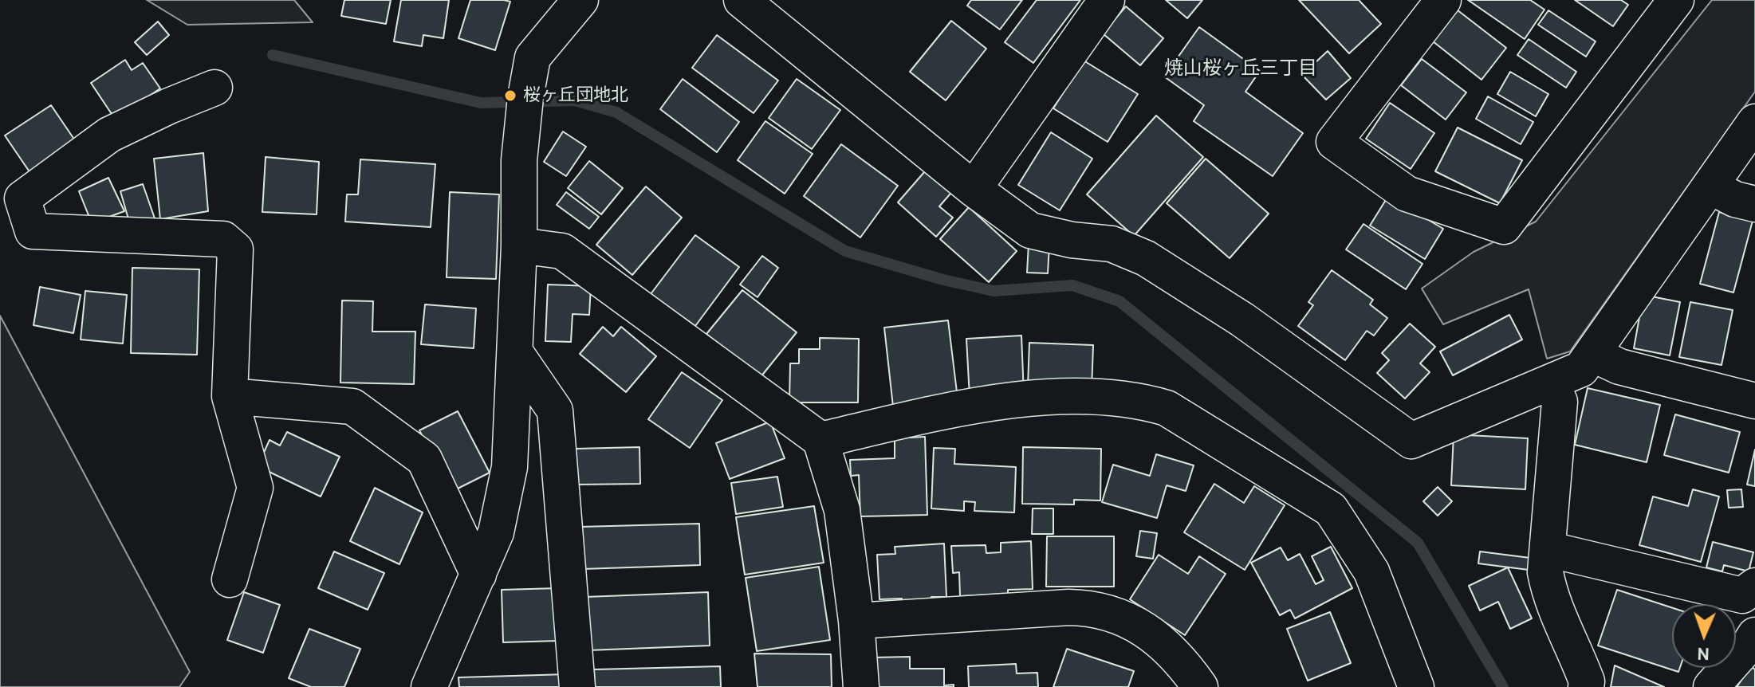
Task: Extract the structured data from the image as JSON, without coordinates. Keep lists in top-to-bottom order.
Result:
{
  "districts": ["焼山桜ヶ丘三丁目"],
  "places": ["桜ヶ丘団地北"],
  "north": "bottom"
}
